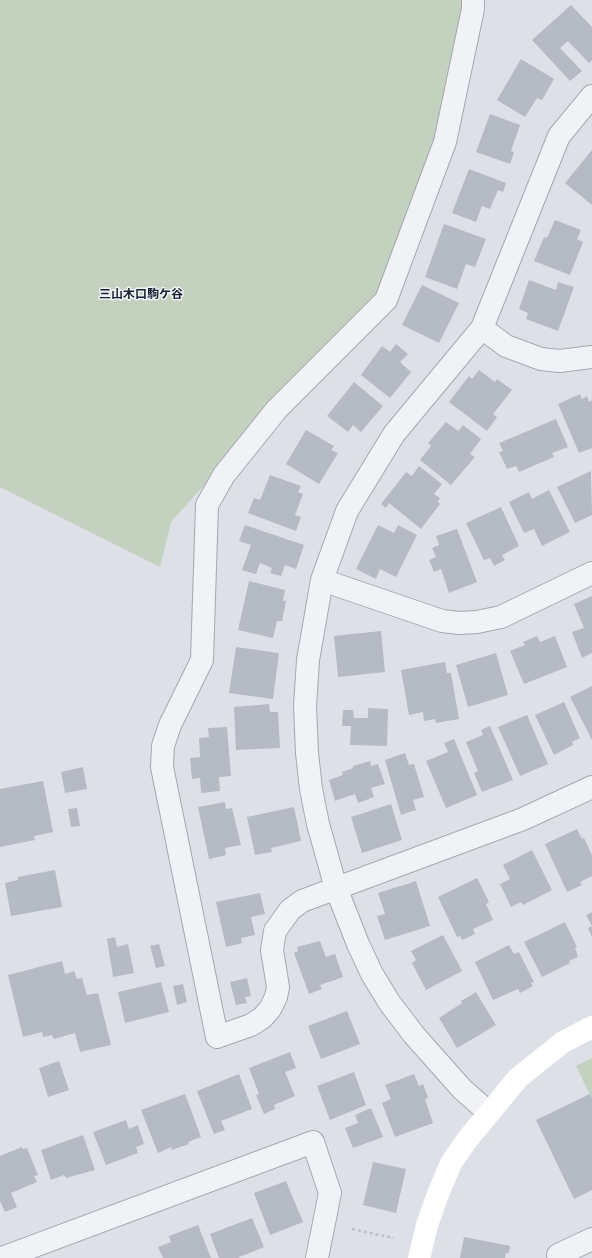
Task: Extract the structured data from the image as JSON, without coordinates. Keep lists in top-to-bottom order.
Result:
{
  "districts": ["三山木口駒ケ谷"]
}
